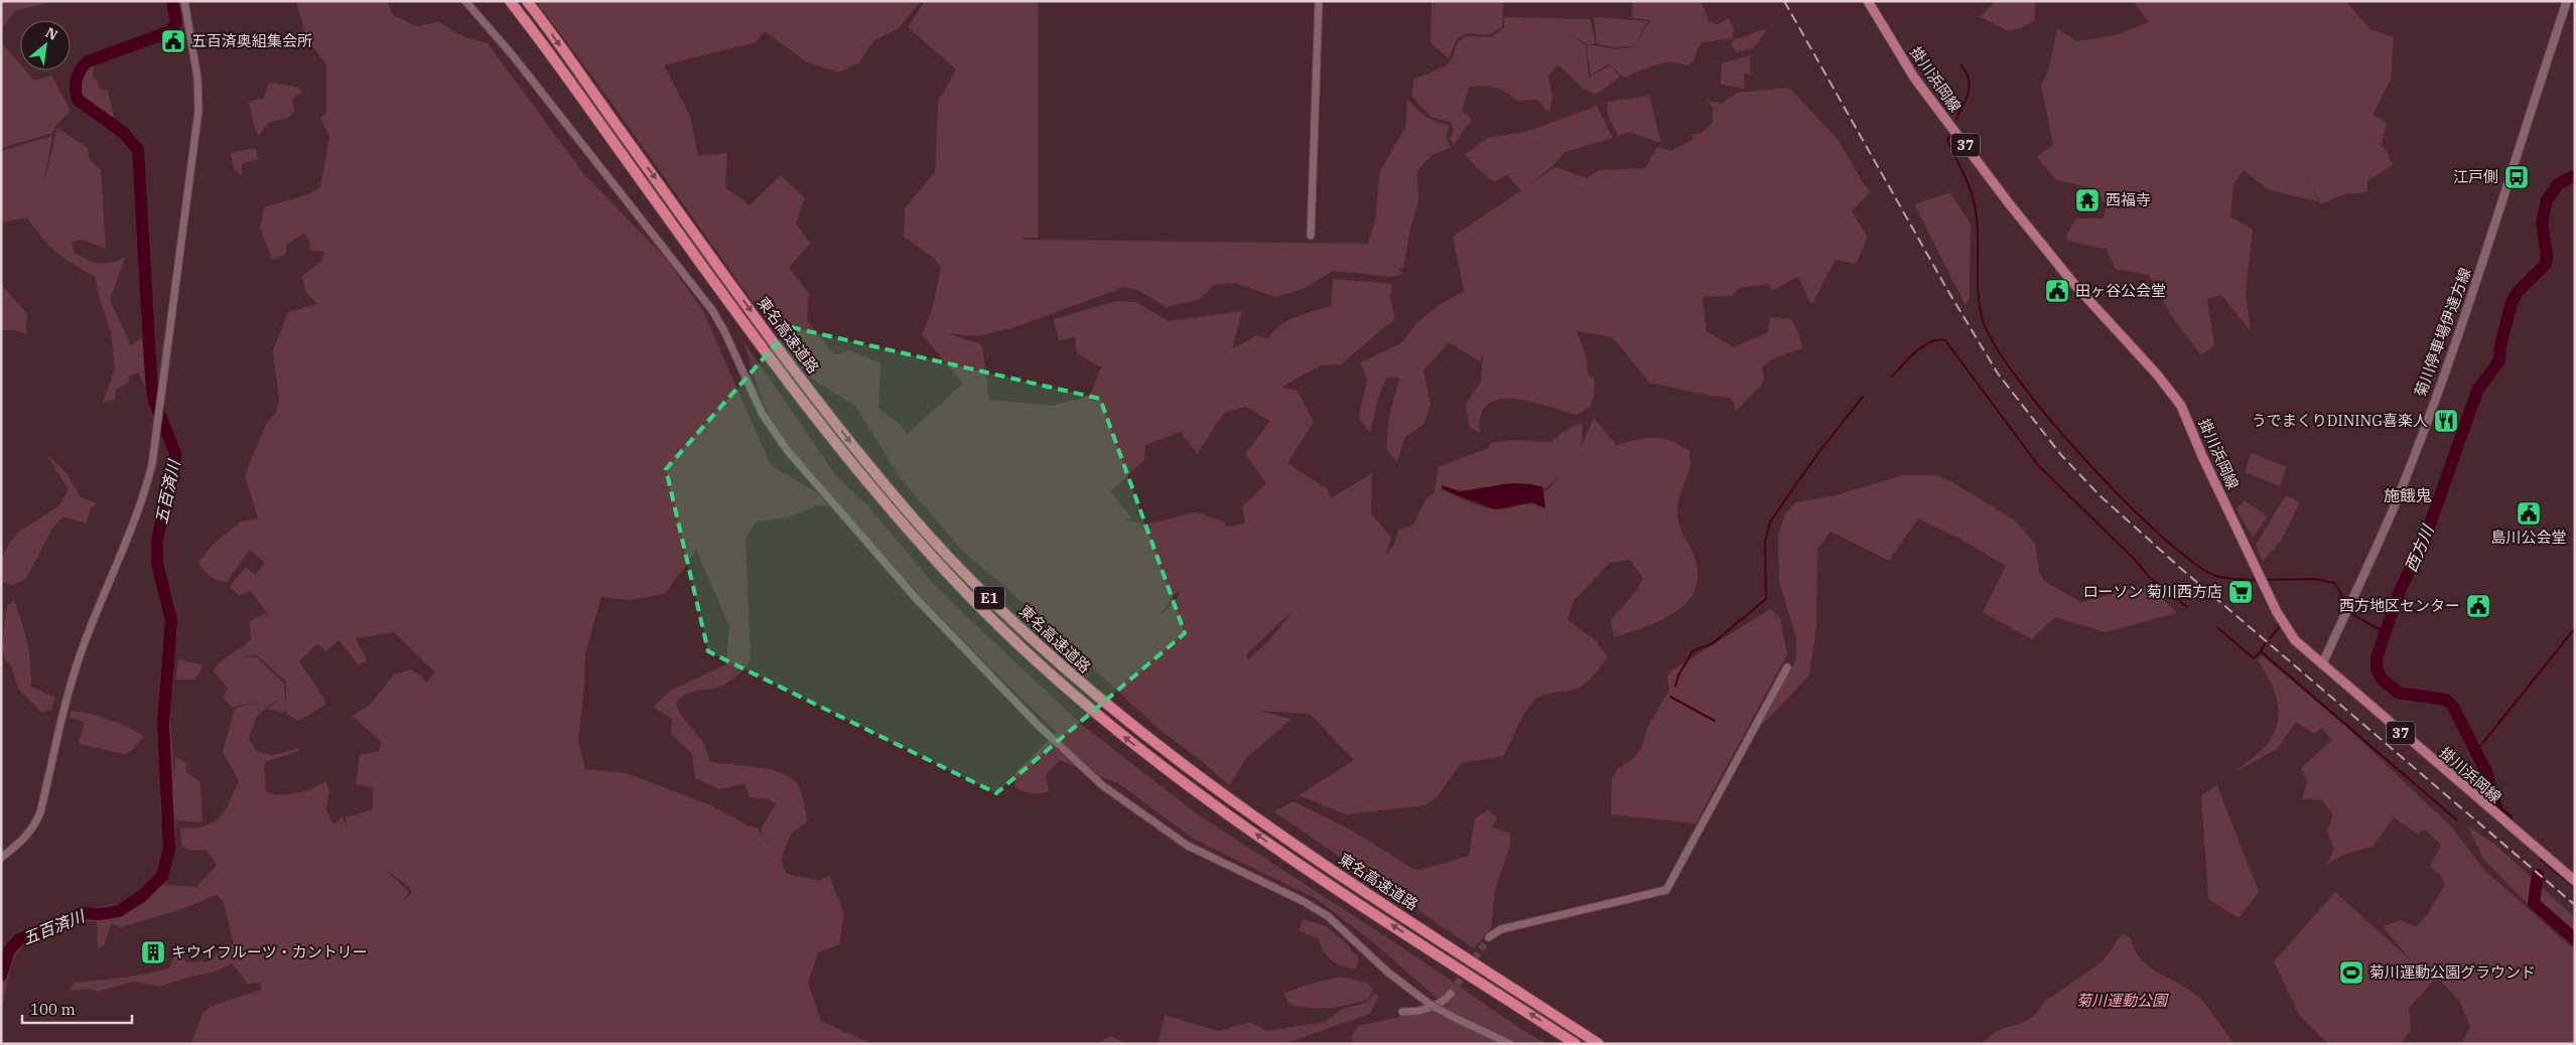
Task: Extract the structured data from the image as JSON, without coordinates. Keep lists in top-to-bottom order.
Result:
{
  "streets": {
    "highway": ["東名高速道路", "E1"],
    "main road": ["掛川浜岡線", "37", "菊川停車場伊達方線"]
  },
  "crossings": [
    ["掛川浜岡線", "菊川停車場伊達方線"]
  ],
  "districts": ["施餓鬼"],
  "water": ["五百済川", "西方川"],
  "parks": ["菊川運動公園"],
  "places": {
    "public building": [
      "五百済奥組集会所",
      "田ヶ谷公会堂",
      "島川公会堂",
      "西方地区センター"
    ],
    "bus stop": ["江戸側"],
    "temple": ["西福寺"],
    "restaurant": ["うでまくりDINING喜楽人"],
    "supermarket": ["ローソン 菊川西方店"],
    "building": ["キウイフルーツ・カントリー"],
    "sports": ["菊川運動公園グラウンド"]
  },
  "scale_bar": "100 m",
  "north": "top right"
}
